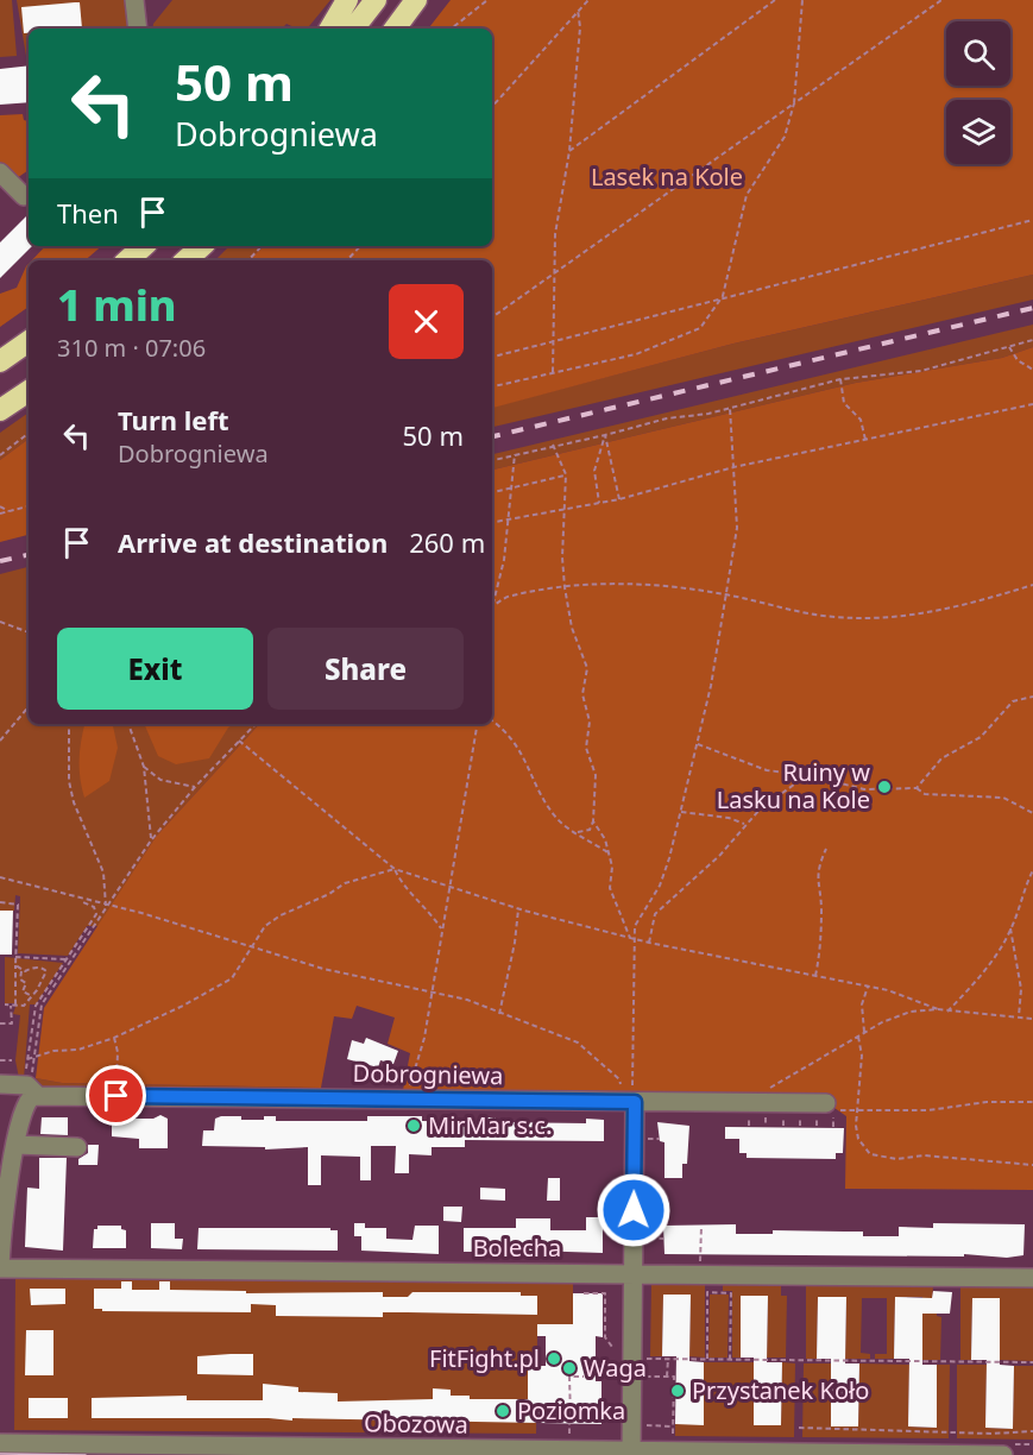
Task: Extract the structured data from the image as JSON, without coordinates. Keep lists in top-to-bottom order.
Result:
{
  "streets": {
    "street": ["Dobrogniewa", "Bolecha", "Obozowa"]
  },
  "parks": ["Lasek na Kole"],
  "places": [
    "Ruiny w Lasku na Kole",
    "MirMar s.c.",
    "FitFight.pl",
    "Waga",
    "Przystanek Koło",
    "Poziomka"
  ],
  "page": {
    "turn": ["50 m", "Dobrogniewa"],
    "then": "Then",
    "heading": ["1 min", "310 m · 07:06"],
    "list": [
      {
        "name": "Turn left",
        "note": "Dobrogniewa",
        "value": "50 m"
      },
      {
        "name": "Arrive at destination",
        "value": "260 m"
      }
    ],
    "buttons": ["Exit", "Share"]
  }
}
